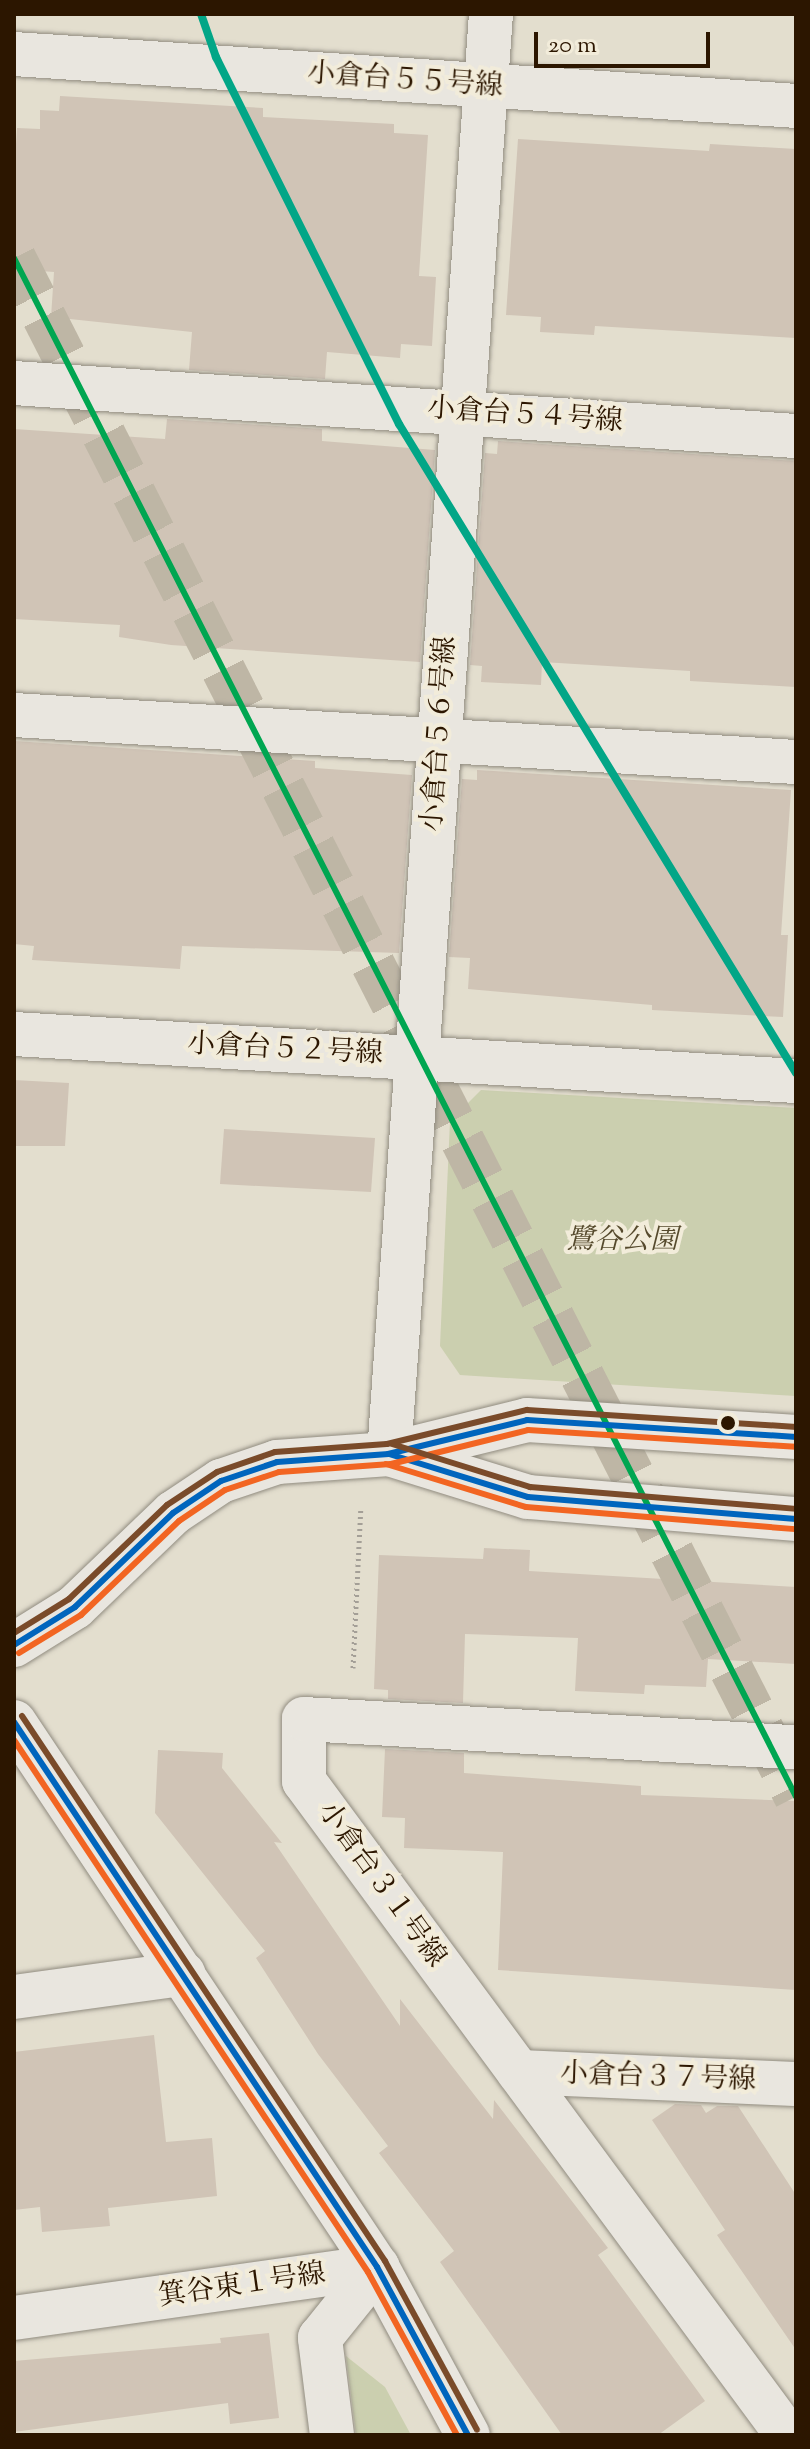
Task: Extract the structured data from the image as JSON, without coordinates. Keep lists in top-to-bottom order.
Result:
{
  "streets": {
    "street": [
      "小倉台５５号線",
      "小倉台５４号線",
      "小倉台５６号線",
      "小倉台５２号線",
      "小倉台３１号線",
      "小倉台３７号線",
      "箕谷東１号線"
    ]
  },
  "crossings": [
    ["小倉台５５号線", "小倉台５６号線"],
    ["小倉台５４号線", "小倉台５６号線"],
    ["小倉台５６号線", "小倉台５２号線"],
    ["小倉台３１号線", "小倉台３７号線"]
  ],
  "parks": ["鷺谷公園"],
  "scale_bar": "20 m"
}
